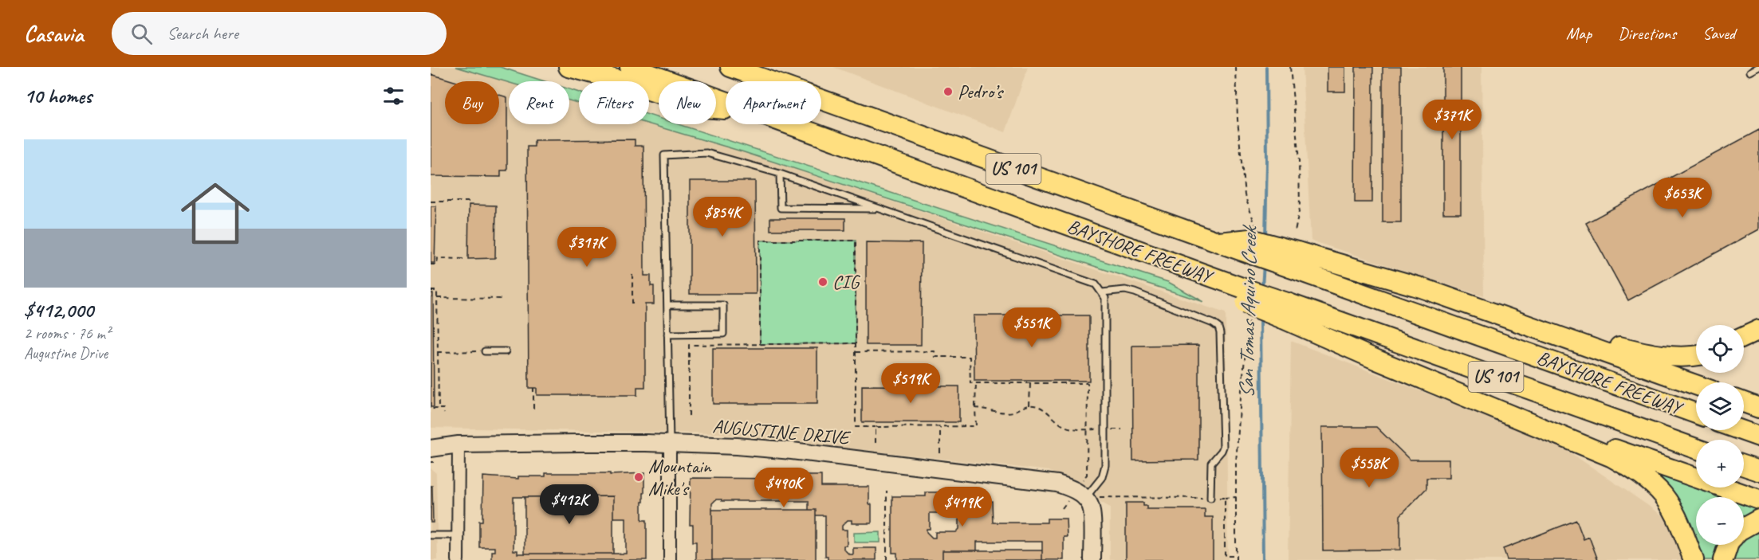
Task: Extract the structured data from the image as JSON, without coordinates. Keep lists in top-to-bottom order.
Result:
{
  "streets": {
    "highway": ["US 101", "BAYSHORE FREEWAY"],
    "street": ["AUGUSTINE DRIVE"]
  },
  "water": ["San Tomas Aquino Creek"],
  "places": ["Pedro’s", "CIG", "Mountain Mike's"],
  "page": {
    "header": "Casavia",
    "search": "Search here",
    "nav": ["Map", "Directions", "Saved"],
    "heading": "10 homes",
    "chip": [
      "Buy",
      "Rent",
      "Filters",
      "New",
      "Apartment"
    ],
    "price": [
      "$371K",
      "$653K",
      "$854K",
      "$317K",
      "$551K",
      "$519K",
      "$558K",
      "$490K",
      "$412K",
      "$419K"
    ],
    "list": [
      {
        "name": "$412,000",
        "note": "2 rooms · 76 m² · Augustine Drive"
      }
    ],
    "map_buttons": ["+", "−"]
  }
}
